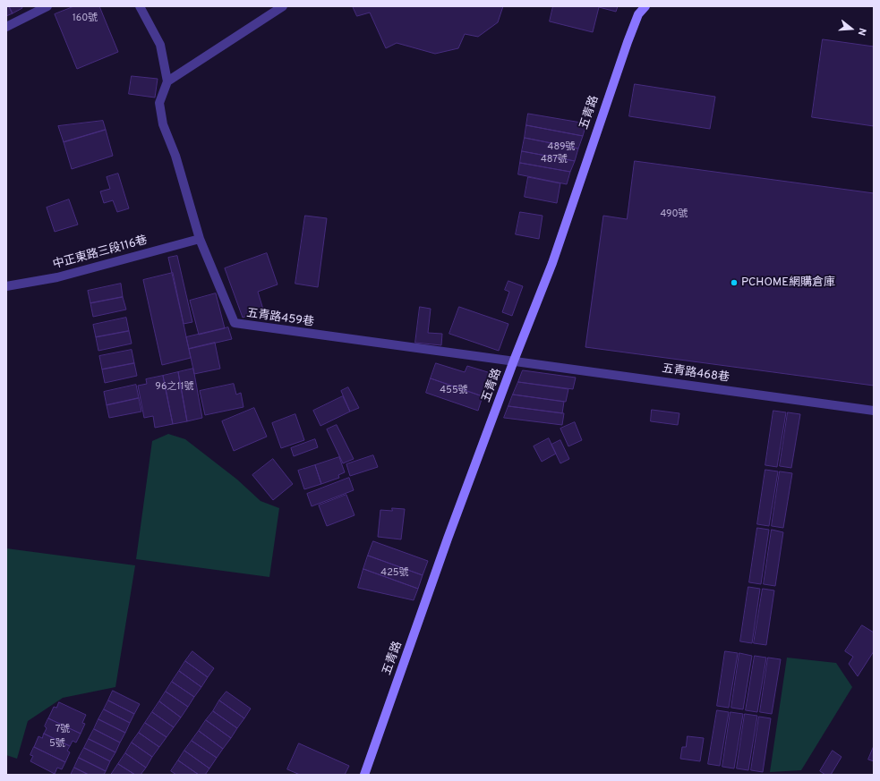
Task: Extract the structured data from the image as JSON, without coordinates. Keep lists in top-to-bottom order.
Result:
{
  "streets": {
    "street": [
      "五青路",
      "中正東路三段116巷",
      "五青路459巷",
      "五青路468巷"
    ]
  },
  "crossings": [
    ["五青路", "五青路459巷"],
    ["五青路", "五青路468巷"],
    ["中正東路三段116巷", "五青路459巷"],
    ["五青路459巷", "五青路468巷"]
  ],
  "places": ["PCHOME網購倉庫"],
  "house_numbers": [
    "160號",
    "489號",
    "487號",
    "490號",
    "96之11號",
    "455號",
    "425號",
    "7號",
    "5號"
  ],
  "north": "right"
}
